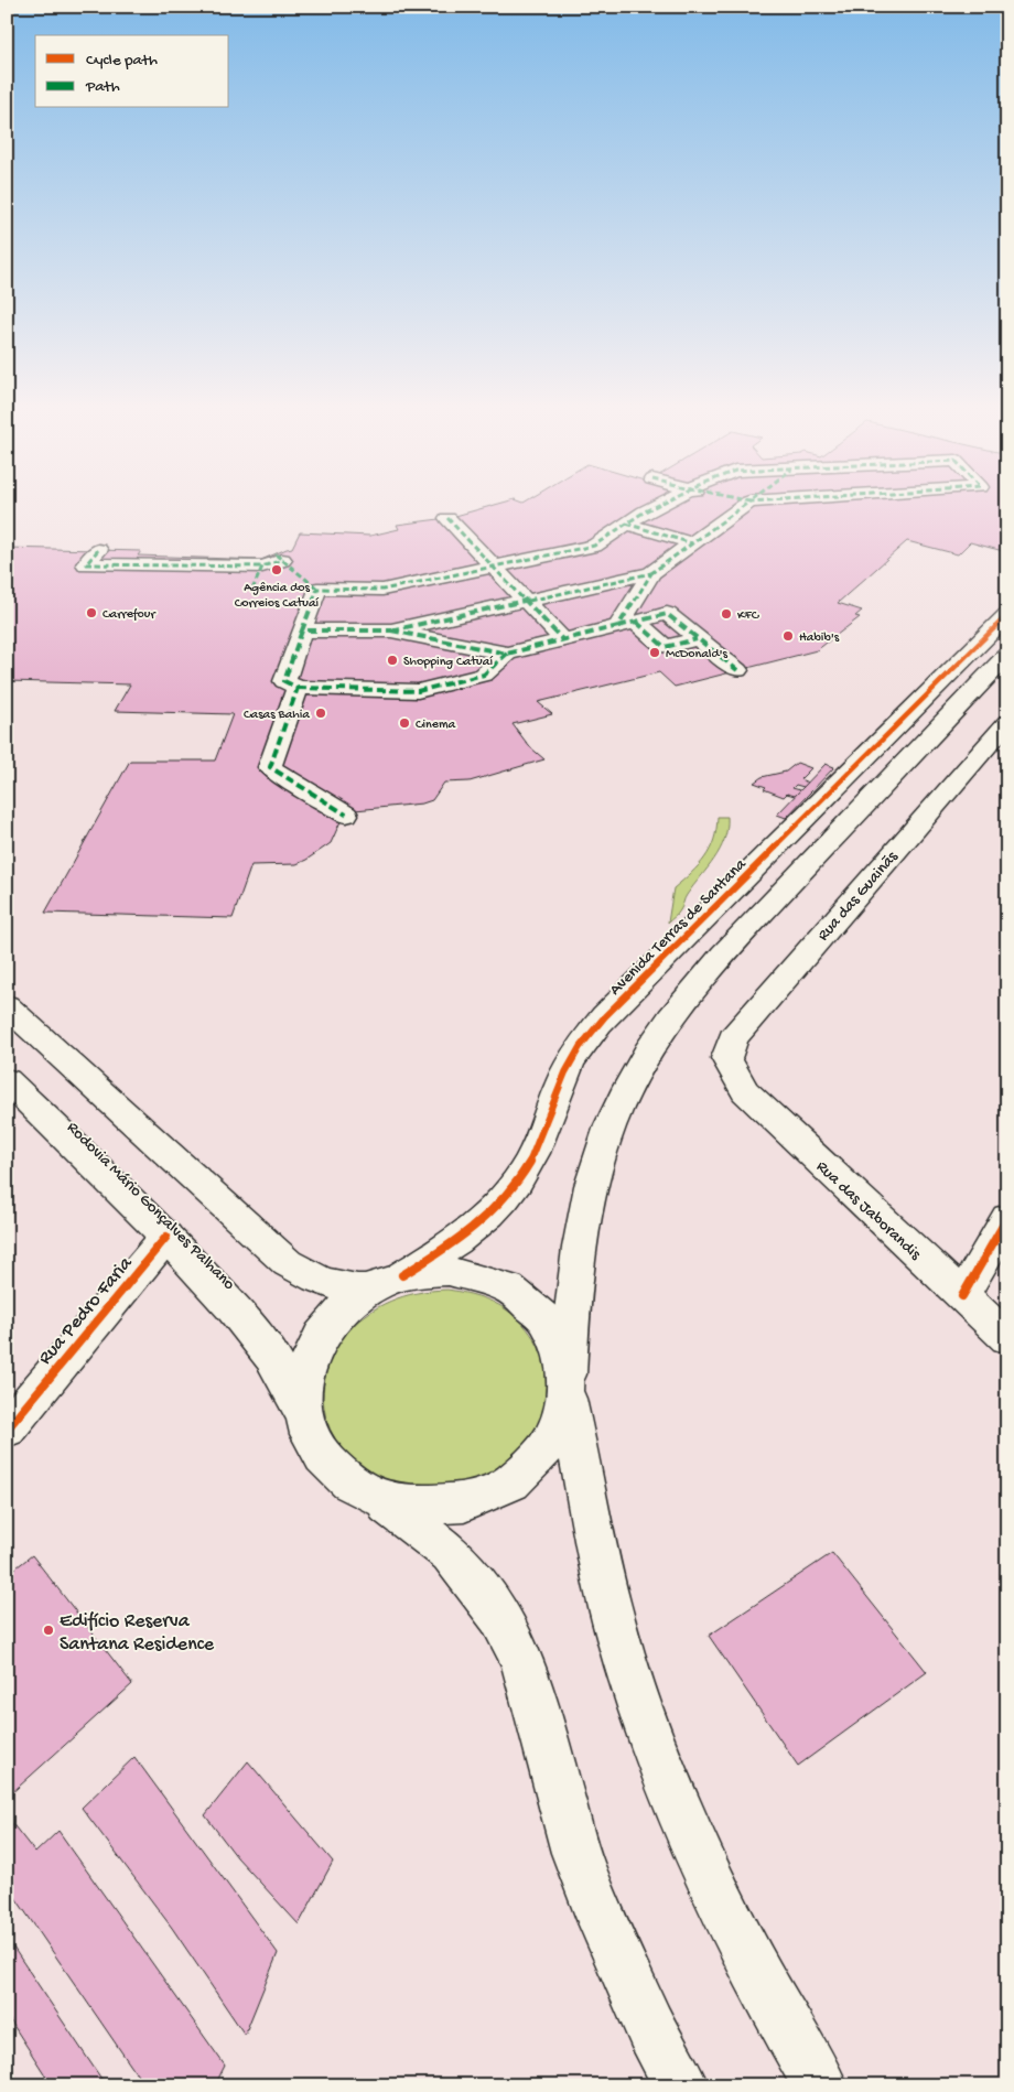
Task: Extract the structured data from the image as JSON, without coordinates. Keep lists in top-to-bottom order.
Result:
{
  "streets": {
    "street": [
      "Rua das Guainãs",
      "Avenida Terras de Santana",
      "Rodovia Mário Gonçalves Palhano",
      "Rua das Jaborandis",
      "Rua Pedro Faria"
    ]
  },
  "crossings": [
    ["Rua das Guainãs", "Rua das Jaborandis"],
    ["Rodovia Mário Gonçalves Palhano", "Rua Pedro Faria"]
  ],
  "places": [
    "Agência dos Correios Catuaí",
    "Carrefour",
    "KFC",
    "Habib's",
    "McDonald's",
    "Shopping Catuaí",
    "Casas Bahia",
    "Cinema",
    "Edifício Reserva Santana Residence"
  ],
  "legend": ["Cycle path", "Path"]
}
